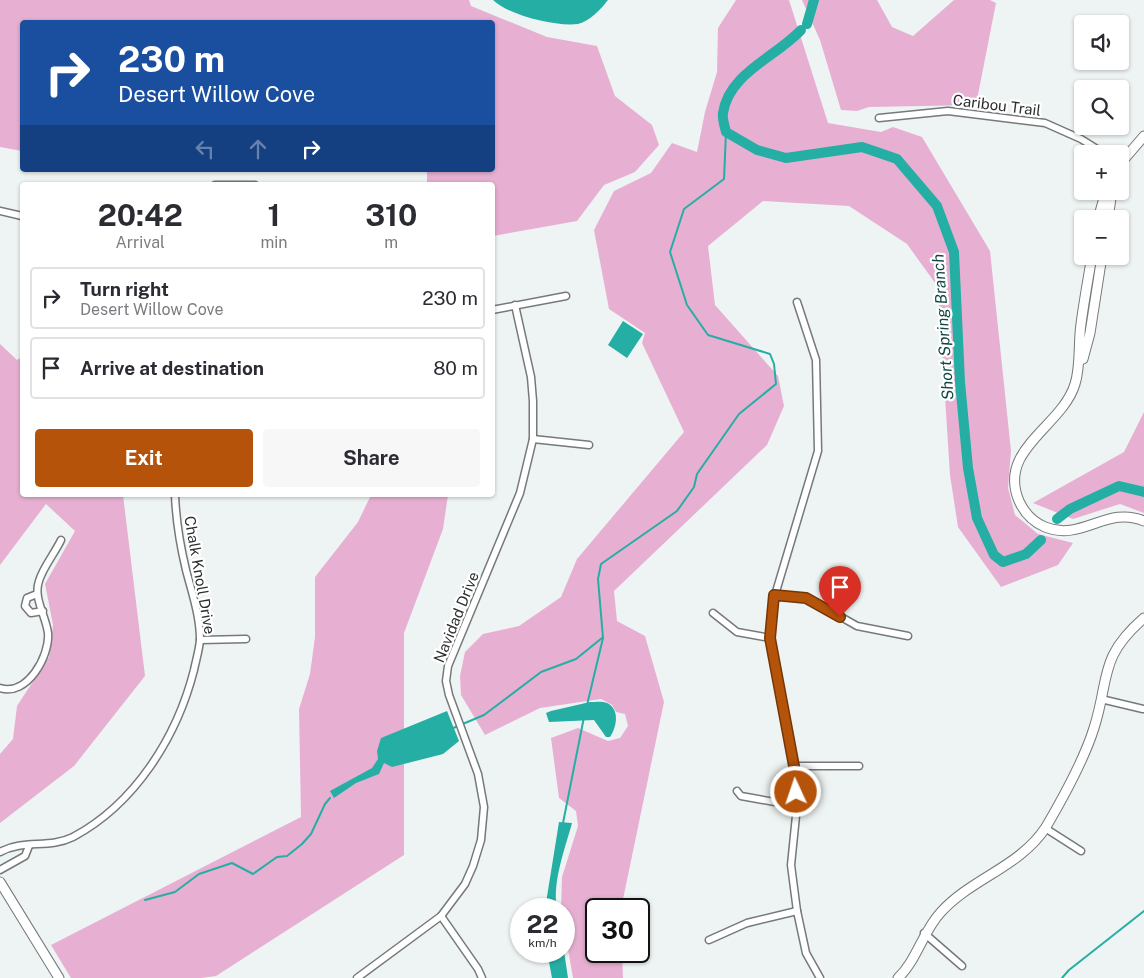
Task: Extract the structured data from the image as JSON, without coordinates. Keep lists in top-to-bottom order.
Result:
{
  "streets": {
    "street": ["Caribou Trail", "Chalk Knoll Drive", "Navidad Drive"]
  },
  "water": ["Short Spring Branch"],
  "page": {
    "map_buttons": ["+", "−"],
    "turn": ["230 m", "Desert Willow Cove"],
    "eta": [
      "20:42",
      "Arrival",
      "1",
      "min",
      "310",
      "m"
    ],
    "list": [
      {
        "name": "Turn right",
        "note": "Desert Willow Cove",
        "value": "230 m"
      },
      {
        "name": "Arrive at destination",
        "value": "80 m"
      }
    ],
    "buttons": ["Exit", "Share"],
    "speed": "22 km/h",
    "limit": "30"
  }
}
